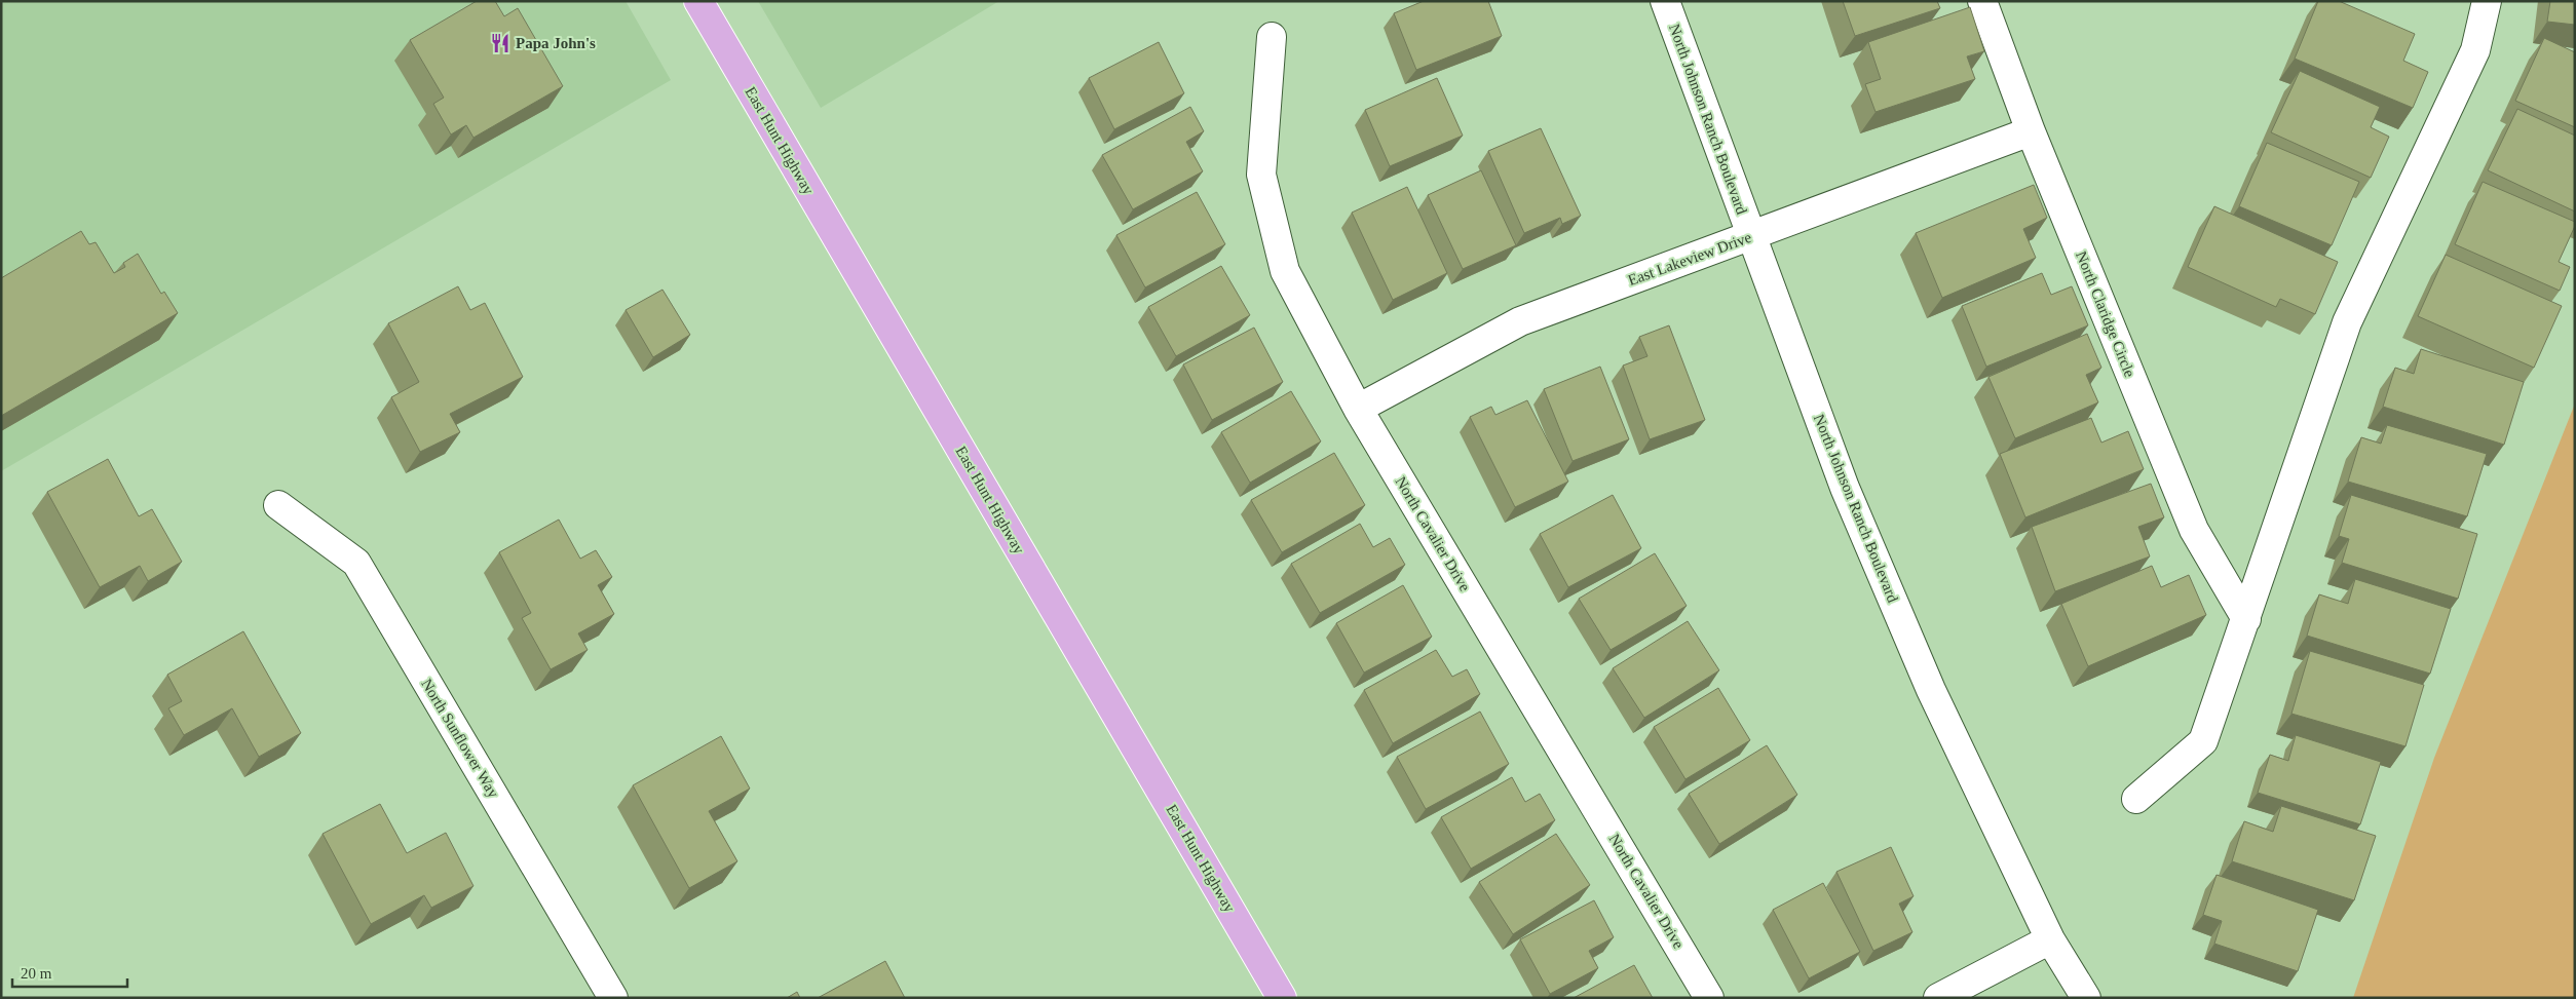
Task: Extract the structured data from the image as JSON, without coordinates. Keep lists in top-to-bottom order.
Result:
{
  "streets": {
    "main road": ["East Hunt Highway"],
    "street": [
      "North Johnson Ranch Boulevard",
      "East Lakeview Drive",
      "North Claridge Circle",
      "North Cavalier Drive",
      "North Sunflower Way"
    ]
  },
  "crossings": [
    ["North Johnson Ranch Boulevard", "East Lakeview Drive"],
    ["East Lakeview Drive", "North Claridge Circle"],
    ["East Lakeview Drive", "North Cavalier Drive"]
  ],
  "places": {
    "restaurant": ["Papa John's"]
  },
  "scale_bar": "20 m"
}
